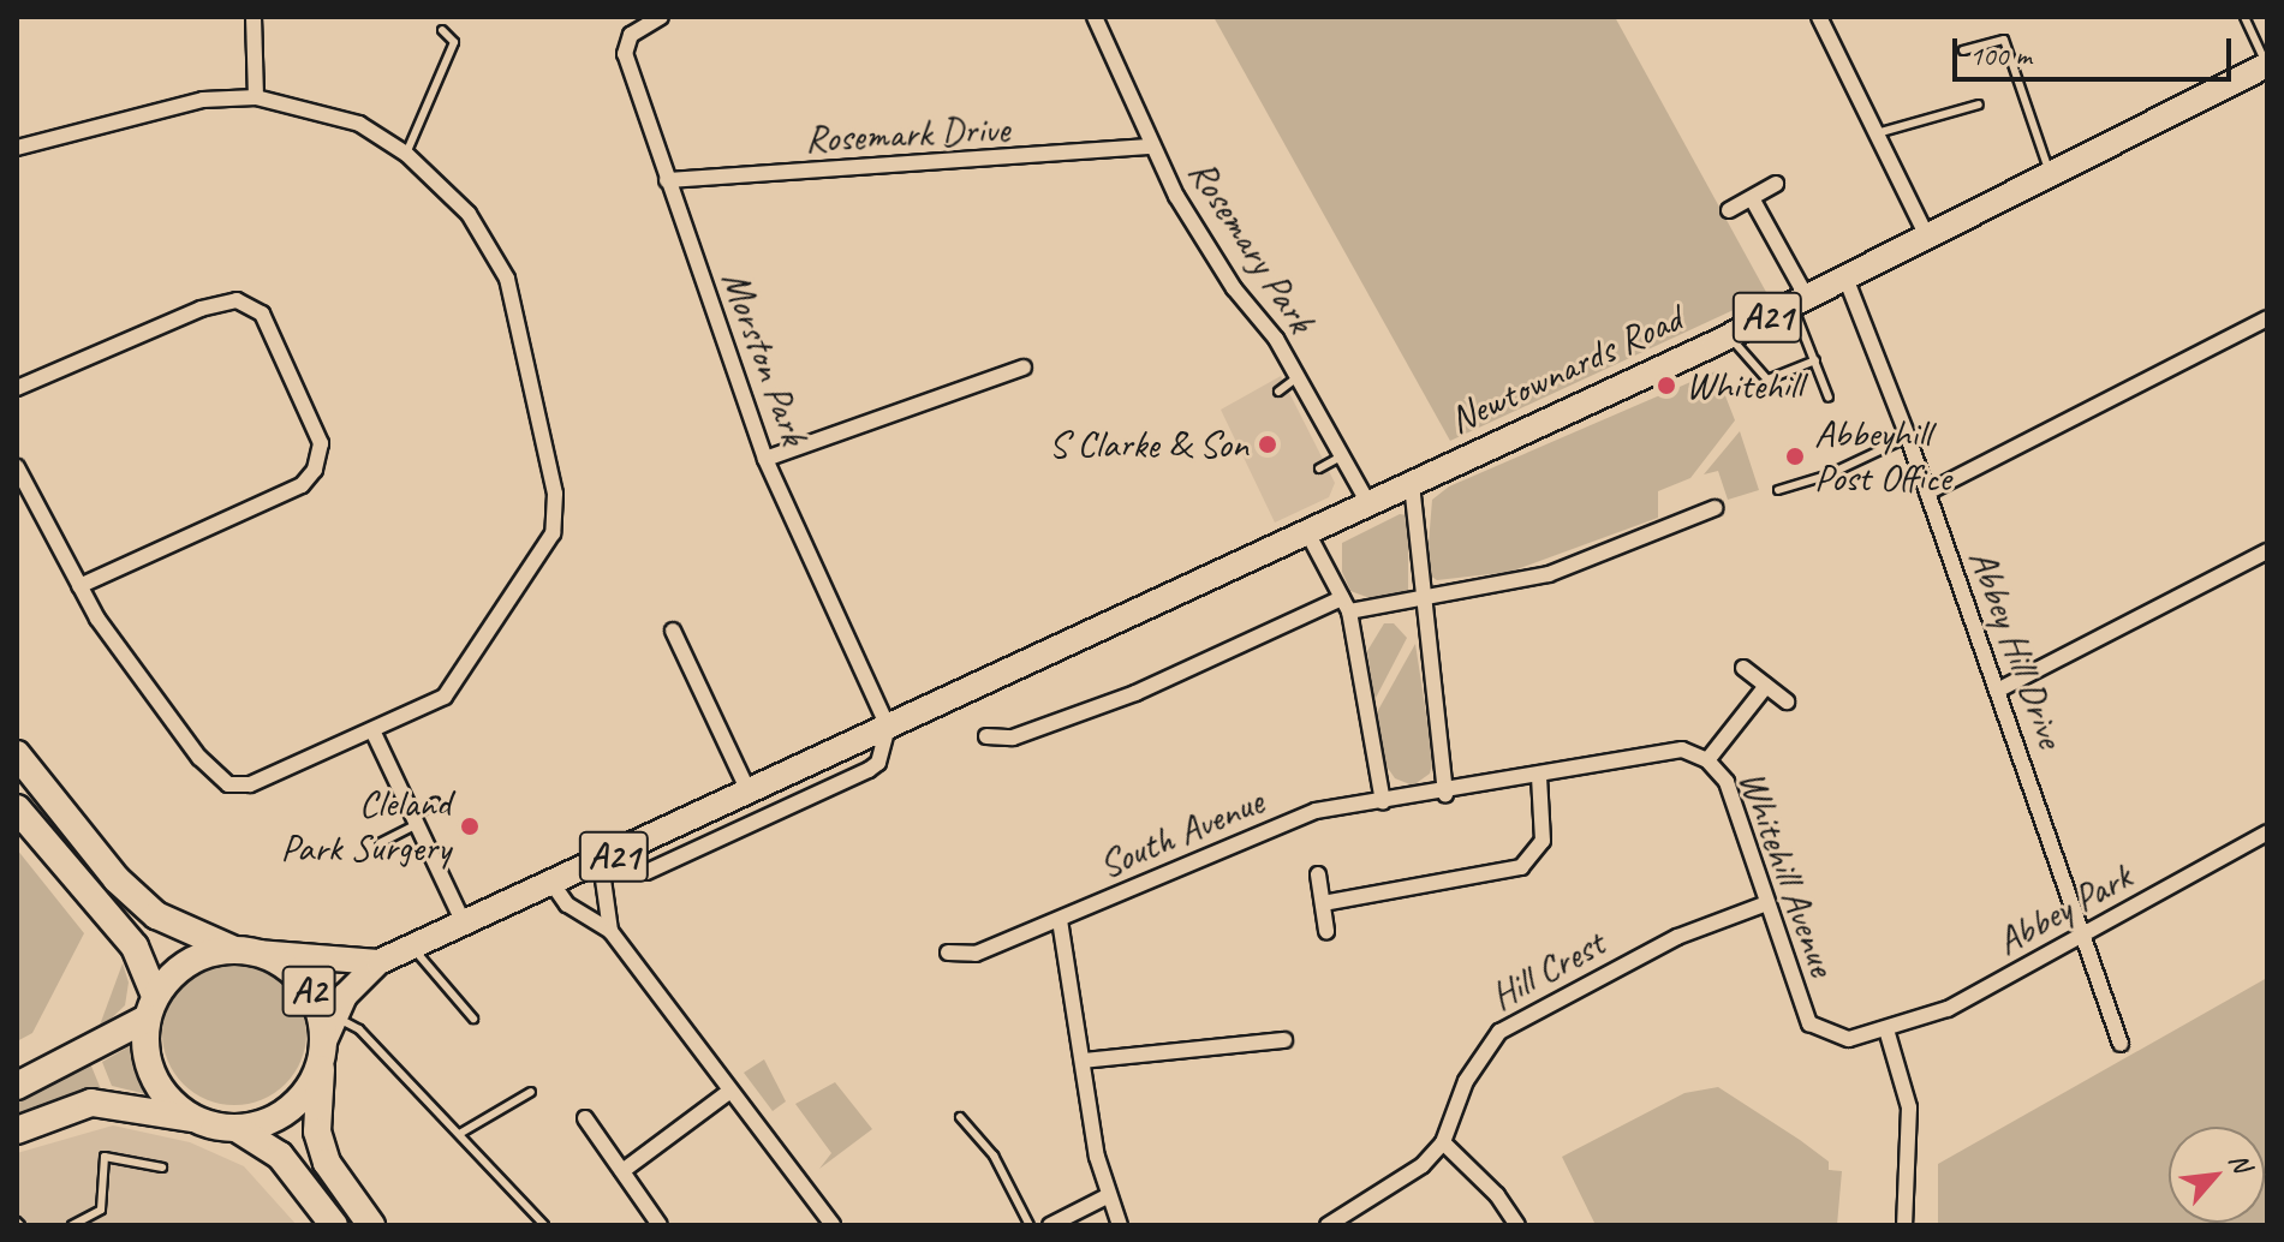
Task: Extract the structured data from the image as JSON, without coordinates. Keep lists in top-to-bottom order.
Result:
{
  "streets": {
    "highway": ["A2"],
    "main road": ["A21", "Newtownards Road"],
    "street": [
      "Rosemark Drive",
      "Rosemary Park",
      "Morston Park",
      "Abbey Hill Drive",
      "South Avenue",
      "Whitehill Avenue",
      "Abbey Park",
      "Hill Crest"
    ]
  },
  "crossings": [
    ["Rosemark Drive", "Rosemary Park"],
    ["Rosemark Drive", "Morston Park"],
    ["Rosemary Park", "Newtownards Road"],
    ["Morston Park", "Newtownards Road"],
    ["Newtownards Road", "Abbey Hill Drive"],
    ["Newtownards Road", "A2"],
    ["Abbey Hill Drive", "Abbey Park"],
    ["South Avenue", "Whitehill Avenue"],
    ["Whitehill Avenue", "Abbey Park"],
    ["Whitehill Avenue", "Hill Crest"]
  ],
  "places": [
    "Whitehill",
    "S Clarke & Son",
    "Abbeyhill Post Office",
    "Cleland Park Surgery"
  ],
  "scale_bar": "100 m",
  "north": "top right"
}
